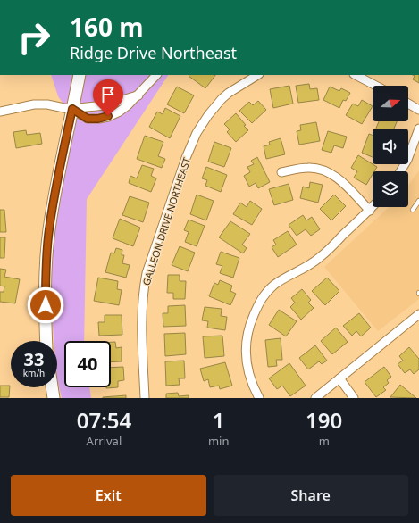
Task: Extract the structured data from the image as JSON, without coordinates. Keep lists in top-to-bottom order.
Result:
{
  "streets": {
    "street": ["GALLEON DRIVE NORTHEAST"]
  },
  "north": "right",
  "page": {
    "turn": ["160 m", "Ridge Drive Northeast"],
    "speed": "33 km/h",
    "limit": "40",
    "eta": [
      "07:54",
      "Arrival",
      "1",
      "min",
      "190",
      "m"
    ],
    "buttons": ["Exit", "Share"]
  }
}
